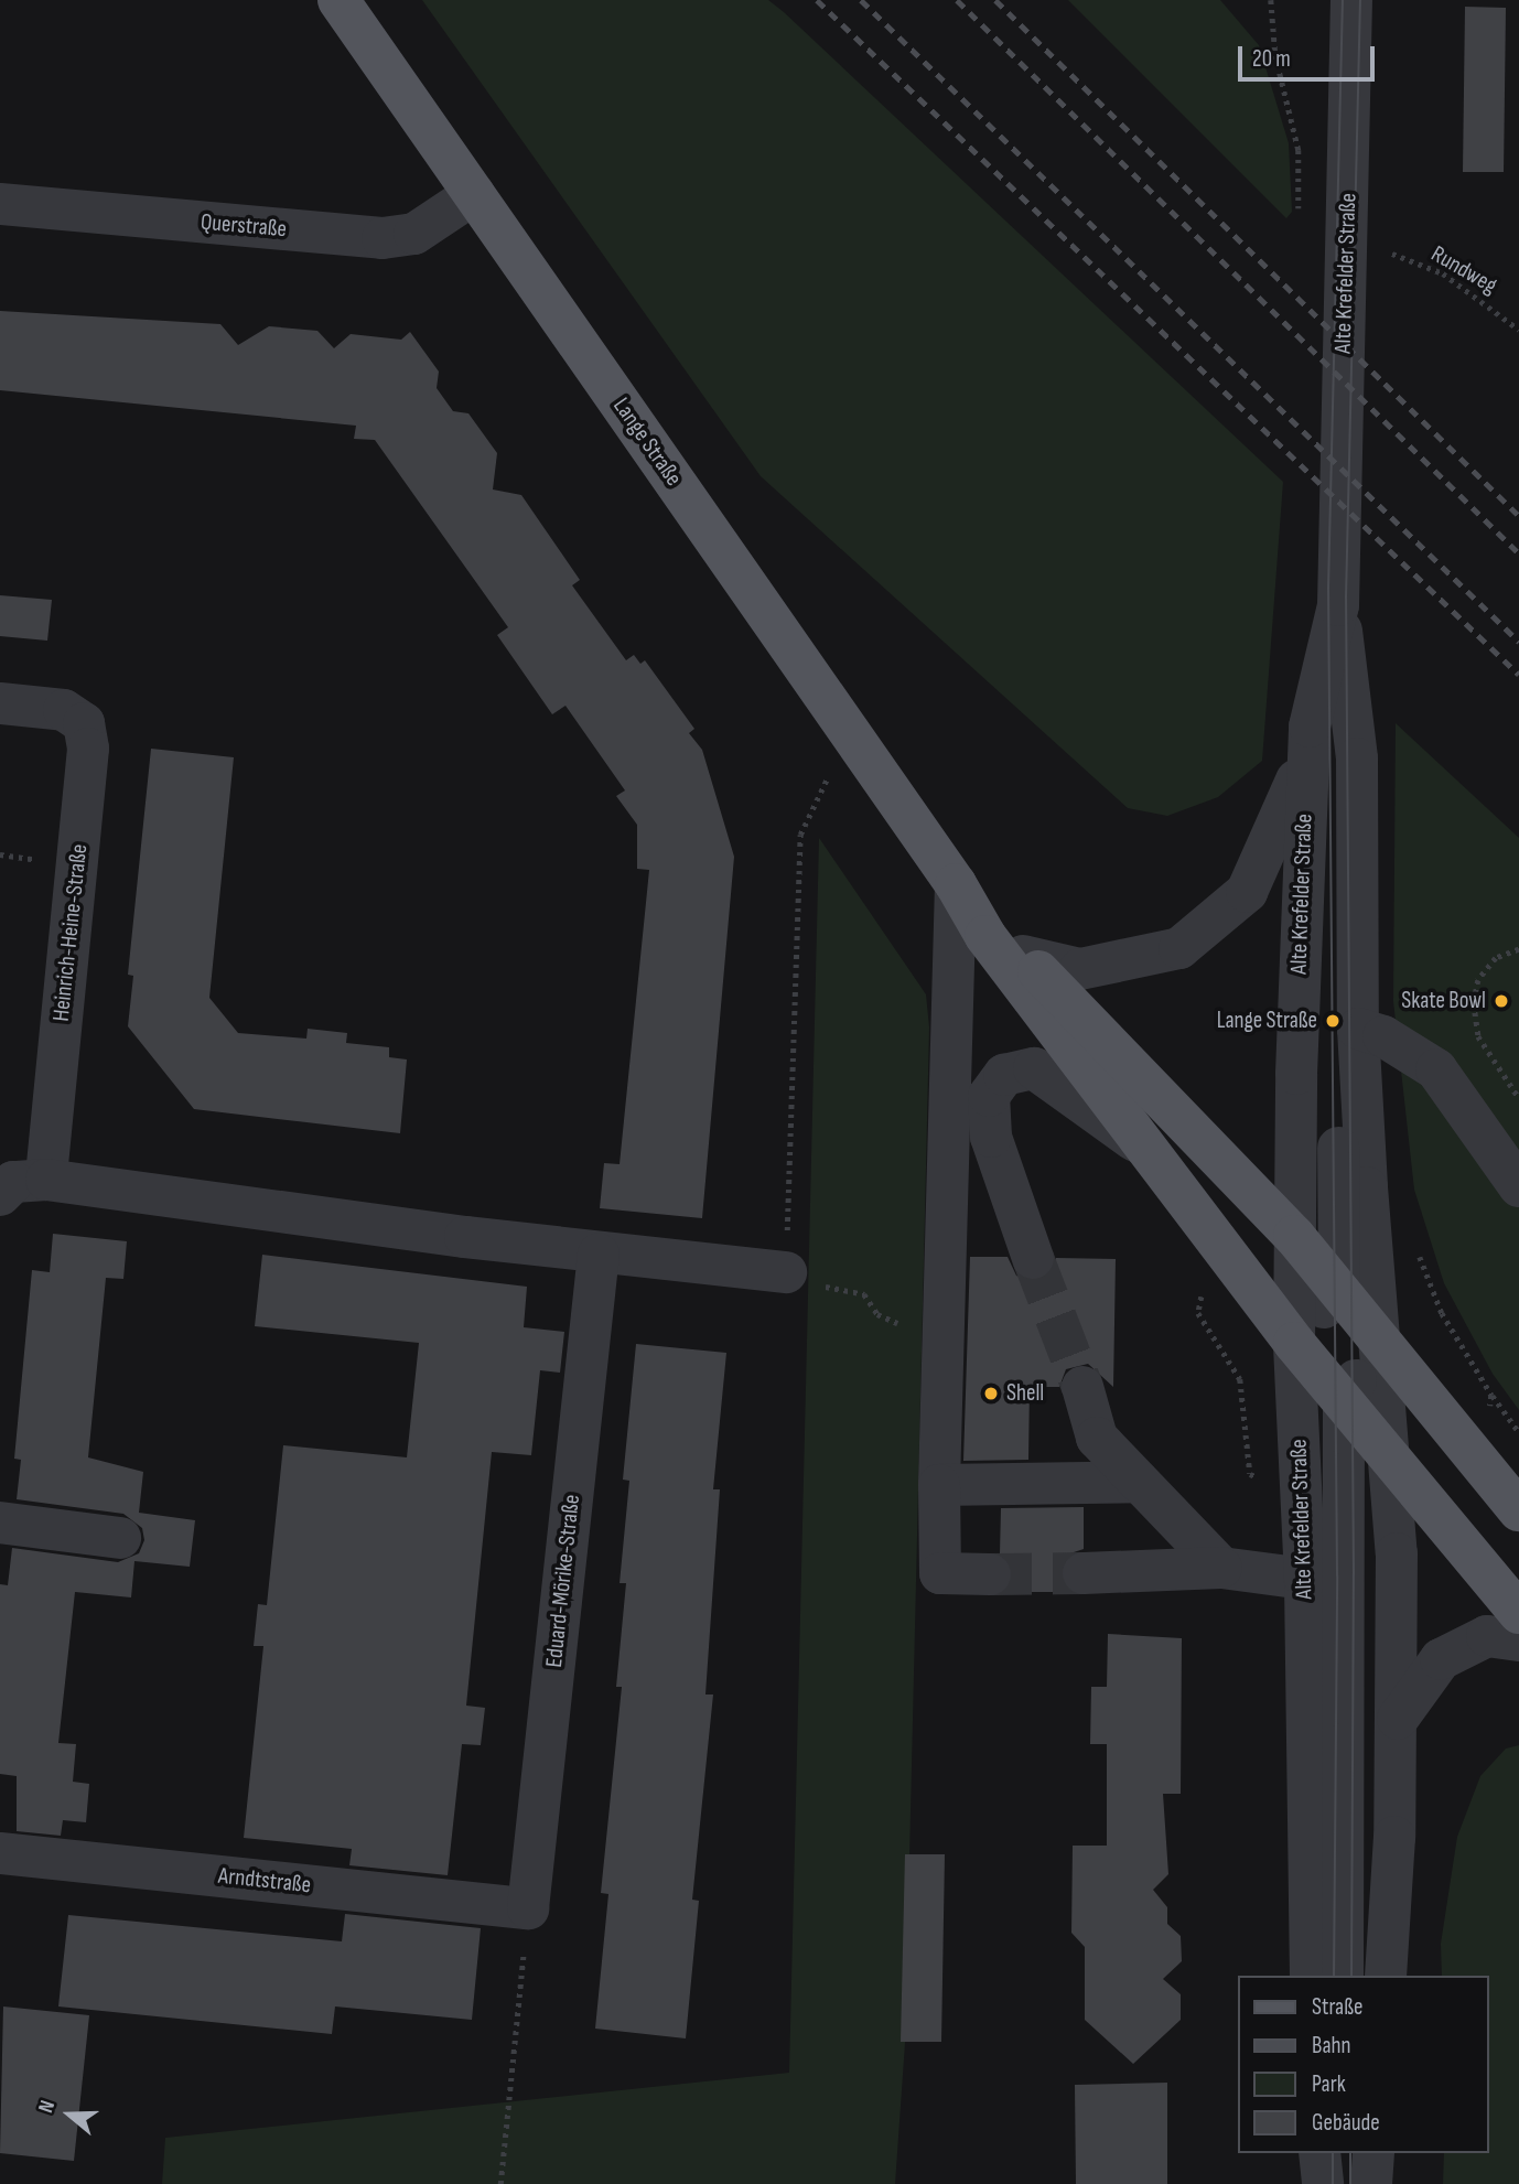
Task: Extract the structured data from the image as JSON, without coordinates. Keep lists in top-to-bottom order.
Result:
{
  "streets": {
    "main road": ["Lange Straße"],
    "street": [
      "Querstraße",
      "Alte Krefelder Straße",
      "Heinrich-Heine-Straße",
      "Eduard-Mörike-Straße",
      "Arndtstraße"
    ],
    "path": ["Rundweg"]
  },
  "crossings": [
    ["Querstraße", "Lange Straße"],
    ["Alte Krefelder Straße", "Lange Straße"],
    ["Eduard-Mörike-Straße", "Arndtstraße"]
  ],
  "places": ["Skate Bowl", "Lange Straße", "Shell"],
  "legend": [
    "Straße",
    "Bahn",
    "Park",
    "Gebäude"
  ],
  "scale_bar": "20 m",
  "north": "left"
}
